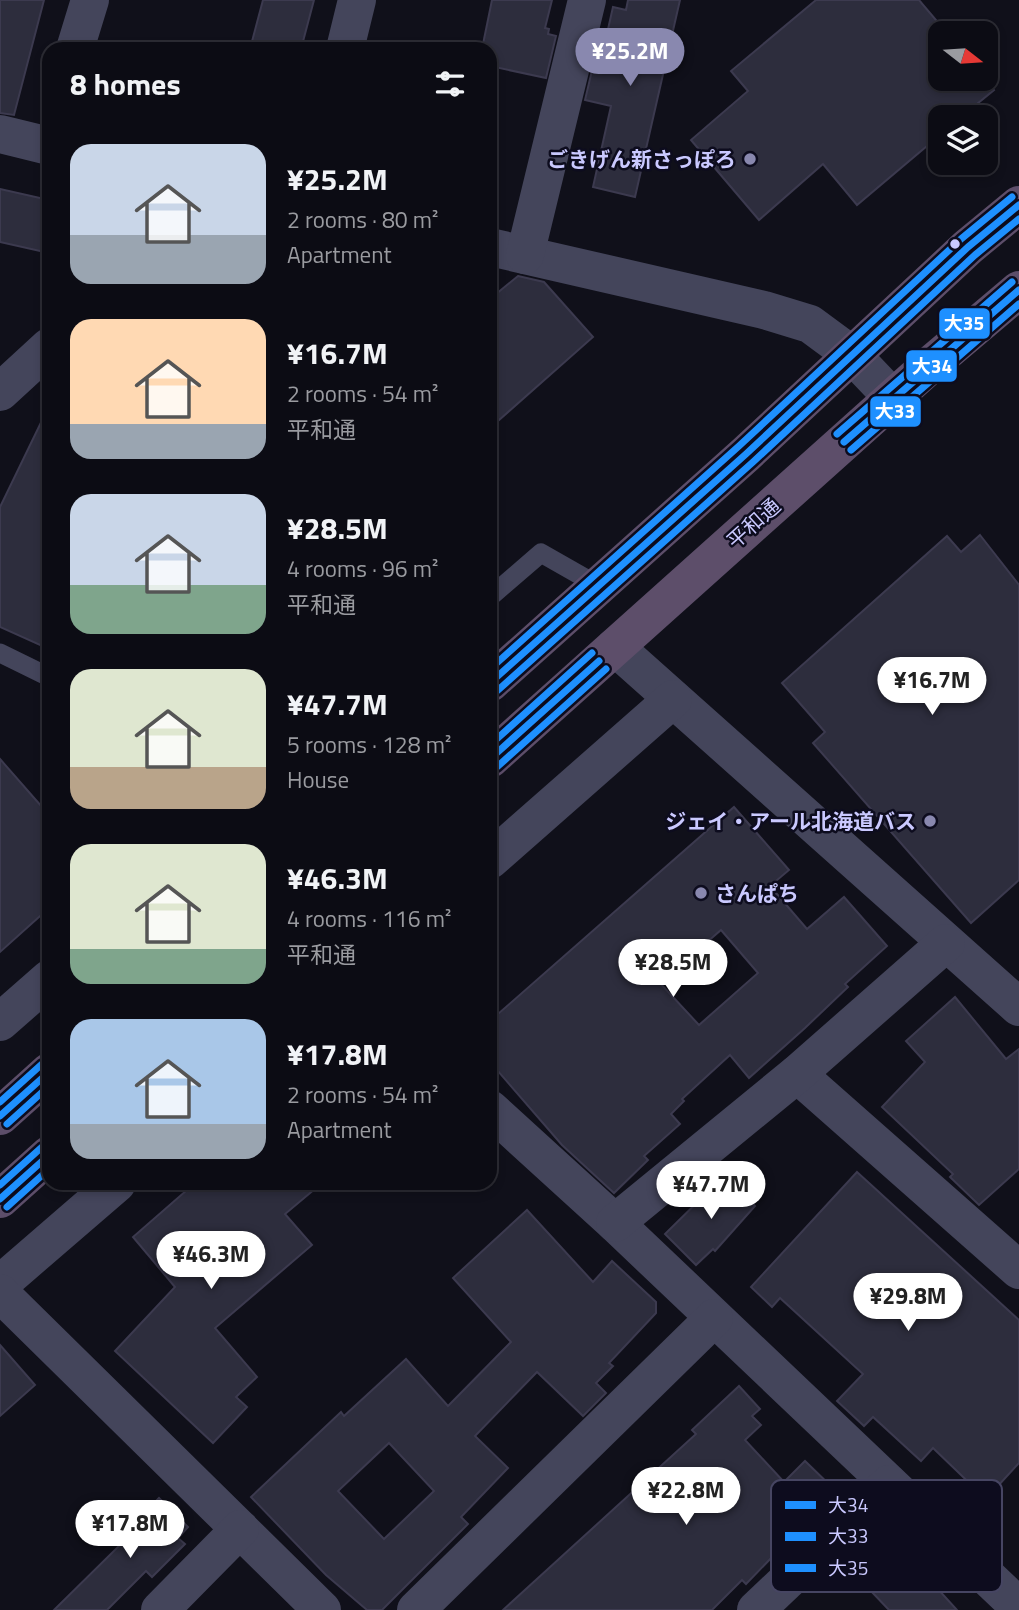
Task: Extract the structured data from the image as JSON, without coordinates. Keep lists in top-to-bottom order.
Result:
{
  "streets": {
    "highway": ["平和通"]
  },
  "places": ["ごきげん新さっぽろ", "ジェイ・アール北海道バス", "さんぱち"],
  "lines": ["transit line 大35", "transit line 大34", "transit line 大33"],
  "legend": ["大34", "大33", "大35"],
  "north": "right",
  "page": {
    "price": [
      "¥25.2M",
      "¥16.7M",
      "¥28.5M",
      "¥47.7M",
      "¥46.3M",
      "¥29.8M",
      "¥22.8M",
      "¥17.8M"
    ],
    "heading": "8 homes",
    "list": [
      {
        "name": "¥25.2M",
        "note": "2 rooms · 80 m² · Apartment"
      },
      {
        "name": "¥16.7M",
        "note": "2 rooms · 54 m² · 平和通"
      },
      {
        "name": "¥28.5M",
        "note": "4 rooms · 96 m² · 平和通"
      },
      {
        "name": "¥47.7M",
        "note": "5 rooms · 128 m² · House"
      },
      {
        "name": "¥46.3M",
        "note": "4 rooms · 116 m² · 平和通"
      },
      {
        "name": "¥17.8M",
        "note": "2 rooms · 54 m² · Apartment"
      }
    ]
  }
}
